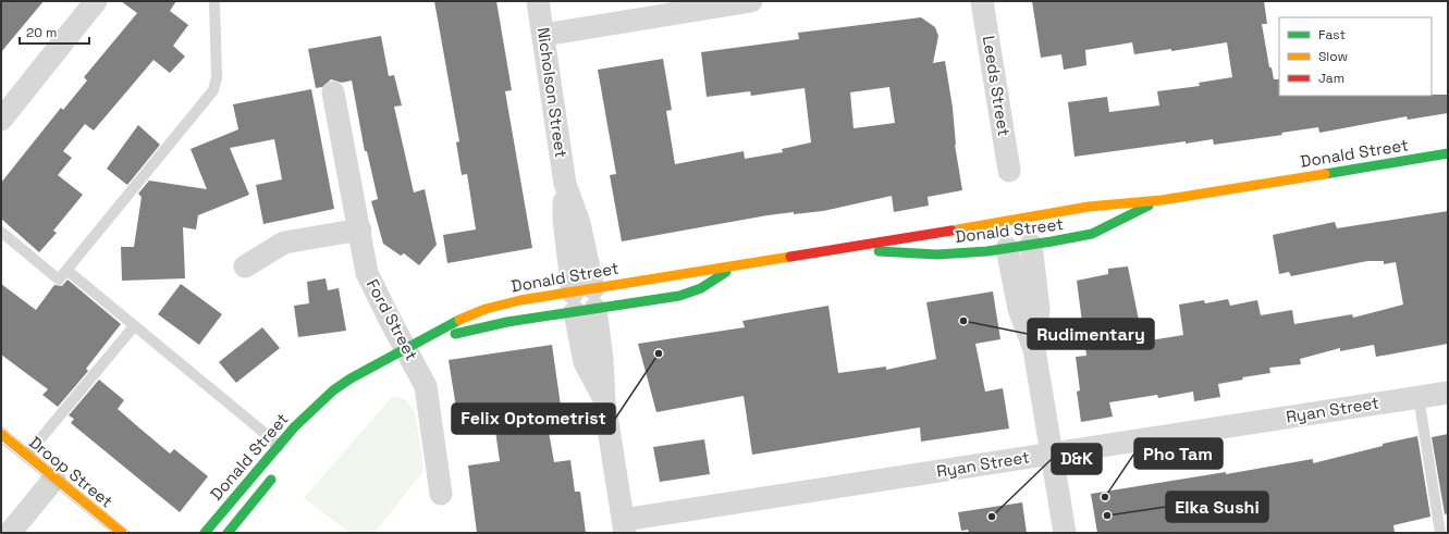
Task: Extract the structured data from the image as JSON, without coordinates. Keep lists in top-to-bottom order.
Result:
{
  "streets": {
    "street": [
      "Leeds Street",
      "Nicholson Street",
      "Donald Street",
      "Ford Street",
      "Ryan Street",
      "Droop Street"
    ]
  },
  "crossings": [
    ["Nicholson Street", "Donald Street"],
    ["Nicholson Street", "Ryan Street"],
    ["Donald Street", "Ford Street"]
  ],
  "places": [
    "Rudimentary",
    "Felix Optometrist",
    "Pho Tam",
    "Elka Sushi",
    "D&K"
  ],
  "legend": ["Fast", "Slow", "Jam"],
  "scale_bar": "20 m"
}
